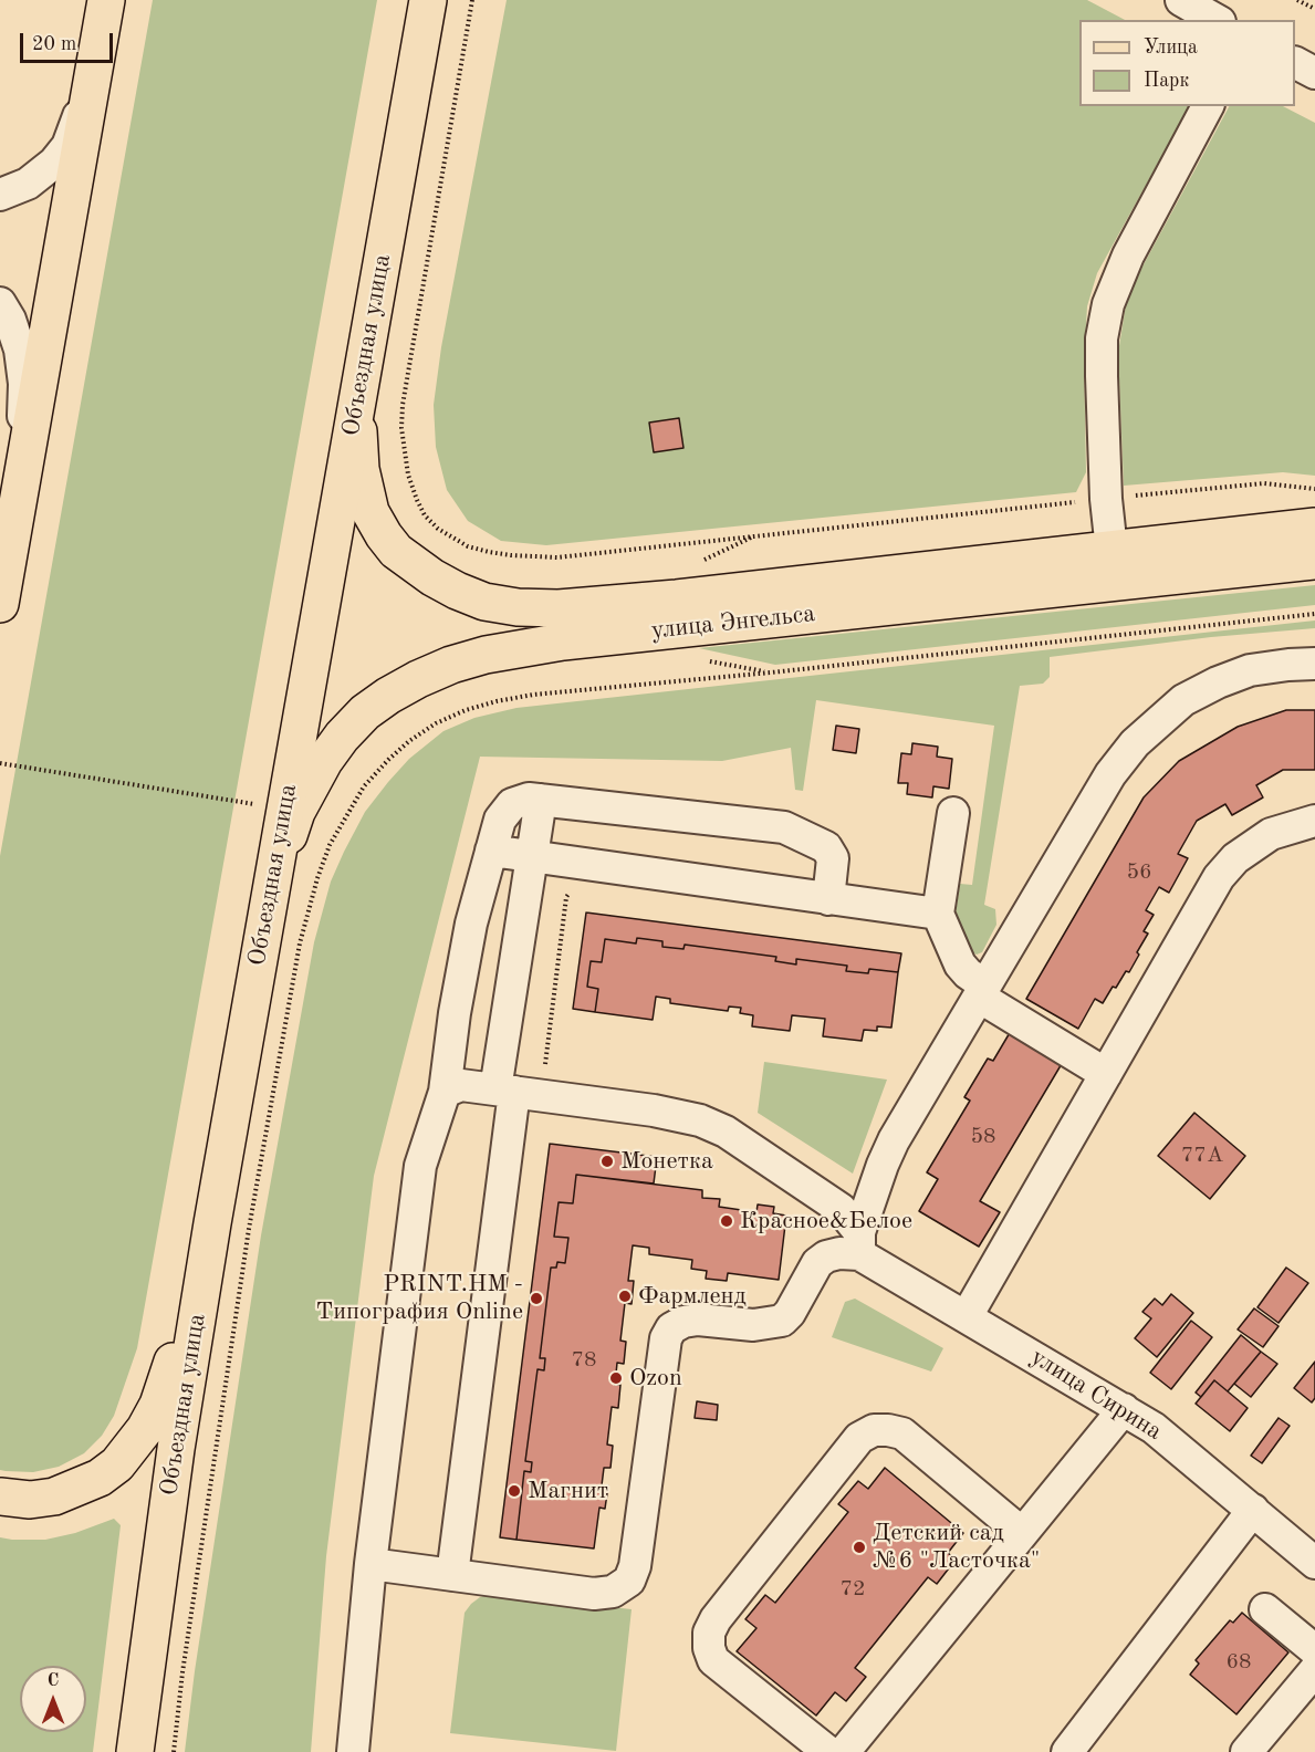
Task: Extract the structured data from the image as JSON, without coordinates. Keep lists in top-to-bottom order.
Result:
{
  "streets": {
    "main road": ["Объездная улица", "улица Энгельса"],
    "street": ["улица Сирина"]
  },
  "crossings": [
    ["Объездная улица", "улица Энгельса"]
  ],
  "places": [
    "Монетка",
    "Красное&Белое",
    "Фармленд",
    "PRINT.HM - Типография Online",
    "Ozon",
    "Магнит",
    "Детский сад №6 \"Ласточка\""
  ],
  "house_numbers": [
    "56",
    "58",
    "77А",
    "78",
    "72",
    "68"
  ],
  "legend": ["Улица", "Парк"],
  "scale_bar": "20 m",
  "north": "top"
}
